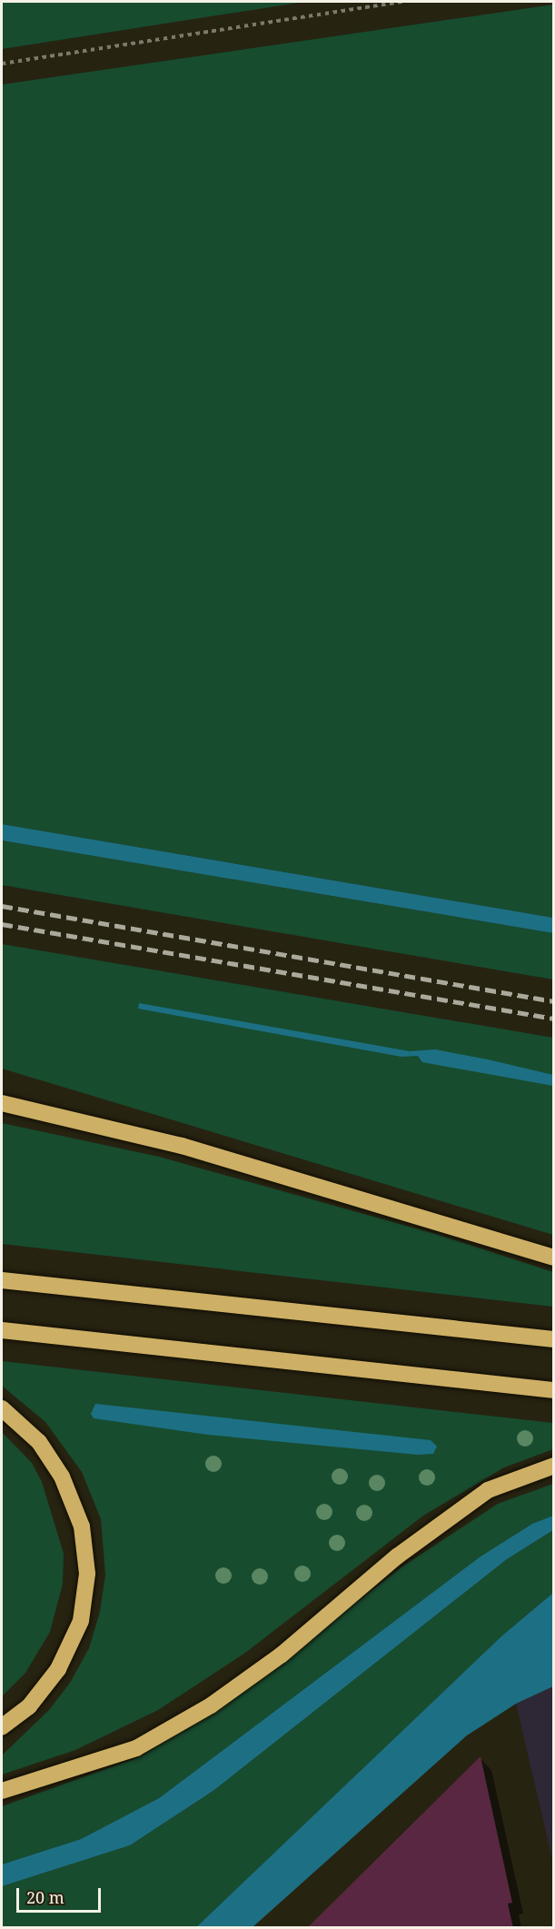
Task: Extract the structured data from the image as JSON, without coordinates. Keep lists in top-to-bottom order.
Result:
{
  "scale_bar": "20 m"
}
